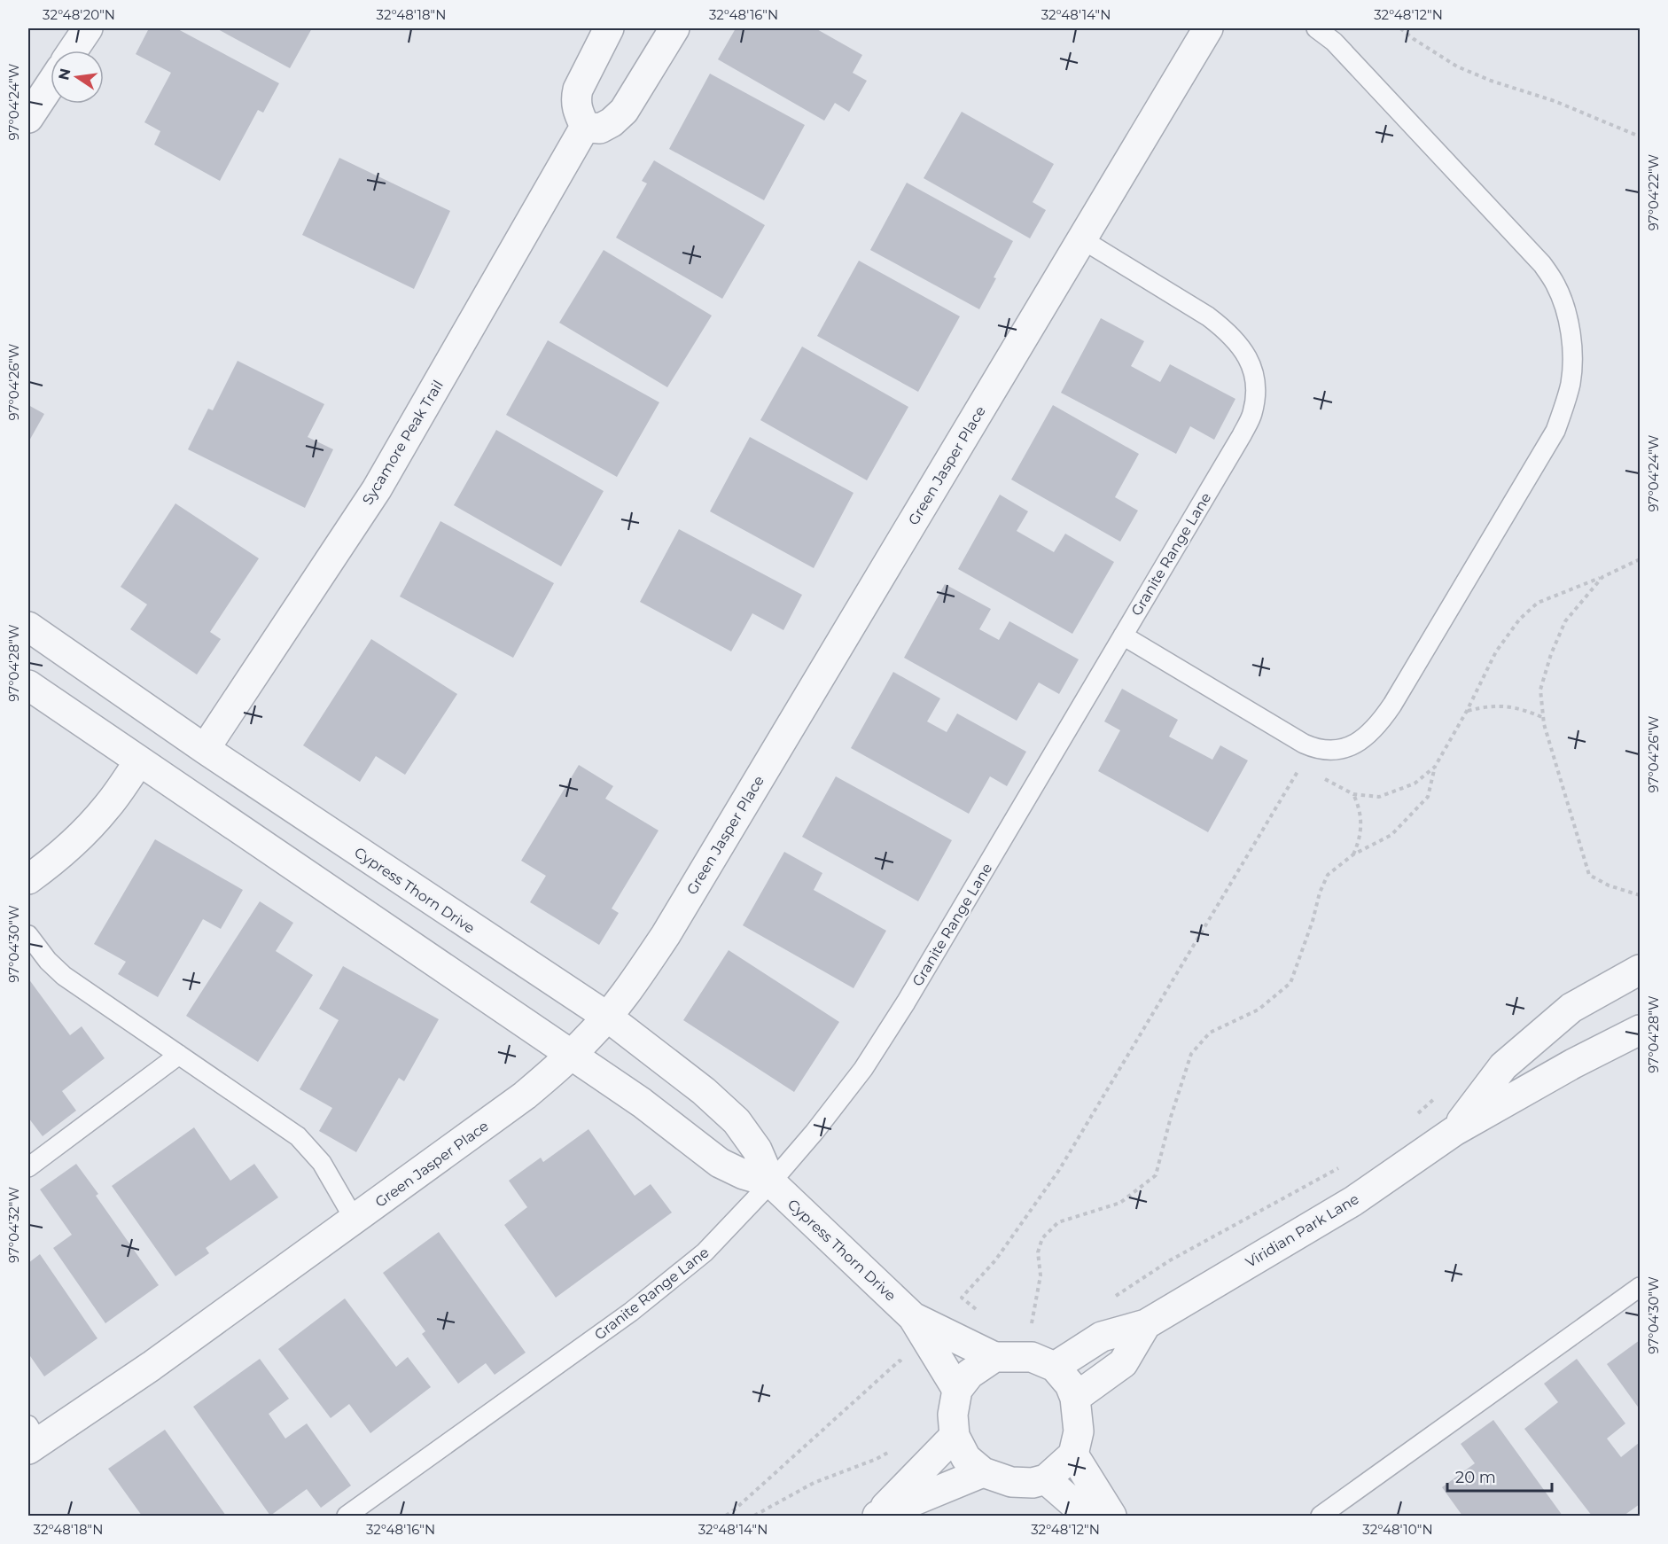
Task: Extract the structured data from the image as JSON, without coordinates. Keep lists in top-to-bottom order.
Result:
{
  "streets": {
    "street": [
      "Sycamore Peak Trail",
      "Green Jasper Place",
      "Cypress Thorn Drive",
      "Viridian Park Lane"
    ],
    "lane": ["Granite Range Lane"]
  },
  "crossings": [
    ["Sycamore Peak Trail", "Cypress Thorn Drive"],
    ["Green Jasper Place", "Granite Range Lane"],
    ["Green Jasper Place", "Cypress Thorn Drive"],
    ["Granite Range Lane", "Cypress Thorn Drive"],
    ["Cypress Thorn Drive", "Viridian Park Lane"]
  ],
  "scale_bar": "20 m",
  "north": "left",
  "coordinates": [
    "32°48'20\"N",
    "32°48'18\"N",
    "32°48'16\"N",
    "32°48'14\"N",
    "32°48'12\"N",
    "97°04'24\"W",
    "97°04'22\"W",
    "97°04'26\"W",
    "97°04'28\"W",
    "97°04'30\"W",
    "97°04'32\"W",
    "32°48'10\"N"
  ]
}
